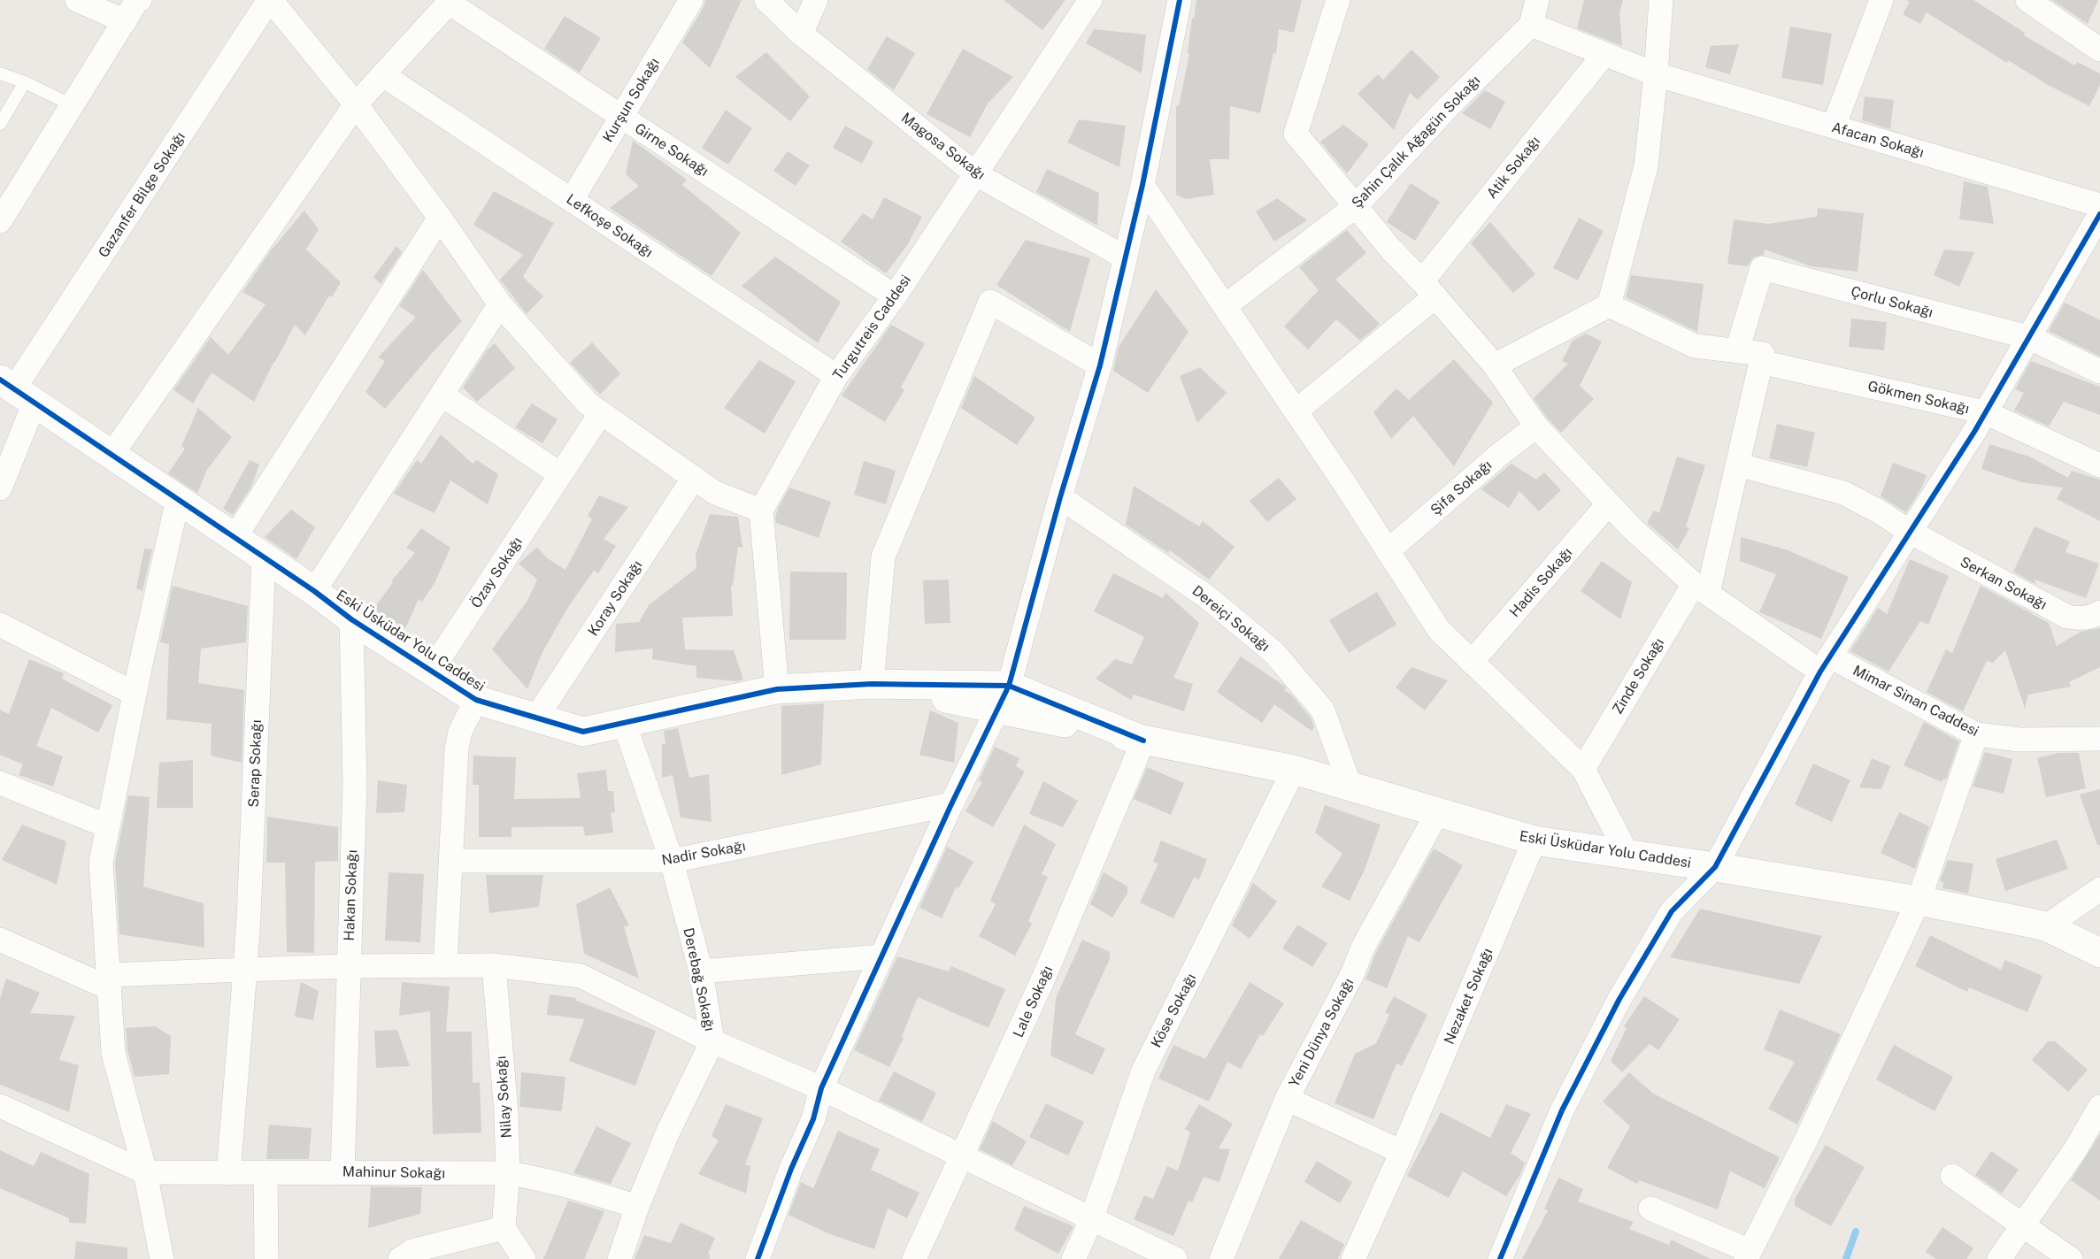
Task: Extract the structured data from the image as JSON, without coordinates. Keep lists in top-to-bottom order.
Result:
{
  "streets": {
    "street": [
      "Kurşun Sokağı",
      "Afacan Sokağı",
      "Şahin Çalık Ağagün Sokağı",
      "Magosa Sokağı",
      "Girne Sokağı",
      "Atik Sokağı",
      "Gazanfer Bilge Sokağı",
      "Lefkoşe Sokağı",
      "Çorlu Sokağı",
      "Turgutreis Caddesi",
      "Gökmen Sokağı",
      "Şifa Sokağı",
      "Özay Sokağı",
      "Hadis Sokağı",
      "Serkan Sokağı",
      "Koray Sokağı",
      "Dereiçi Sokağı",
      "Eski Üsküdar Yolu Caddesi",
      "Zinde Sokağı",
      "Mimar Sinan Caddesi",
      "Serap Sokağı",
      "Nadir Sokağı",
      "Hakan Sokağı",
      "Derebağ Sokağı",
      "Nezaket Sokağı",
      "Lale Sokağı",
      "Köse Sokağı",
      "Yeni Dünya Sokağı",
      "Nilay Sokağı",
      "Mahinur Sokağı"
    ]
  },
  "crossings": [
    ["Kurşun Sokağı", "Girne Sokağı"],
    ["Kurşun Sokağı", "Lefkoşe Sokağı"],
    ["Afacan Sokağı", "Şahin Çalık Ağagün Sokağı"],
    ["Afacan Sokağı", "Atik Sokağı"],
    ["Şahin Çalık Ağagün Sokağı", "Mimar Sinan Caddesi"],
    ["Magosa Sokağı", "Turgutreis Caddesi"],
    ["Girne Sokağı", "Turgutreis Caddesi"],
    ["Atik Sokağı", "Mimar Sinan Caddesi"],
    ["Gazanfer Bilge Sokağı", "Eski Üsküdar Yolu Caddesi"],
    ["Lefkoşe Sokağı", "Turgutreis Caddesi"],
    ["Gökmen Sokağı", "Zinde Sokağı"],
    ["Şifa Sokağı", "Mimar Sinan Caddesi"],
    ["Özay Sokağı", "Eski Üsküdar Yolu Caddesi"],
    ["Hadis Sokağı", "Mimar Sinan Caddesi"],
    ["Serkan Sokağı", "Zinde Sokağı"],
    ["Koray Sokağı", "Eski Üsküdar Yolu Caddesi"],
    ["Dereiçi Sokağı", "Eski Üsküdar Yolu Caddesi"],
    ["Eski Üsküdar Yolu Caddesi", "Serap Sokağı"],
    ["Eski Üsküdar Yolu Caddesi", "Hakan Sokağı"],
    ["Eski Üsküdar Yolu Caddesi", "Derebağ Sokağı"],
    ["Eski Üsküdar Yolu Caddesi", "Nezaket Sokağı"],
    ["Eski Üsküdar Yolu Caddesi", "Lale Sokağı"],
    ["Eski Üsküdar Yolu Caddesi", "Köse Sokağı"],
    ["Eski Üsküdar Yolu Caddesi", "Yeni Dünya Sokağı"],
    ["Zinde Sokağı", "Mimar Sinan Caddesi"],
    ["Serap Sokağı", "Mahinur Sokağı"],
    ["Nadir Sokağı", "Derebağ Sokağı"],
    ["Hakan Sokağı", "Mahinur Sokağı"],
    ["Derebağ Sokağı", "Mahinur Sokağı"],
    ["Nilay Sokağı", "Mahinur Sokağı"]
  ]
}
